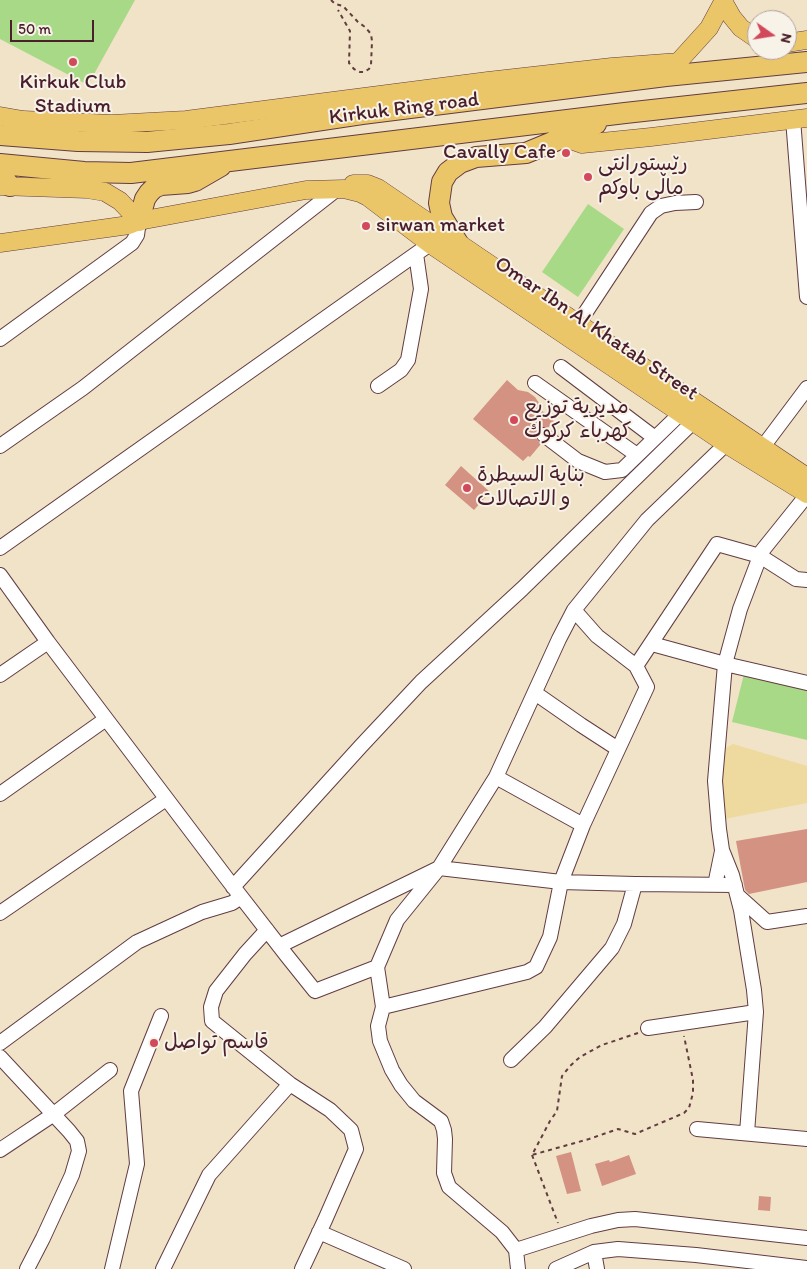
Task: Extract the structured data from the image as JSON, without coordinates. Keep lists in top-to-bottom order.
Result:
{
  "streets": {
    "highway": ["Kirkuk Ring road"],
    "main road": ["Omar Ibn Al Khatab Street"]
  },
  "places": [
    "Kirkuk Club Stadium",
    "Cavally Cafe",
    "رێستورانتی ماڵی باوکم",
    "sirwan market",
    "مديرية توزيع كهرباء كركوك",
    "بناية السيطرة و الاتصالات",
    "قاسم تواصل"
  ],
  "scale_bar": "50 m",
  "north": "right"
}
